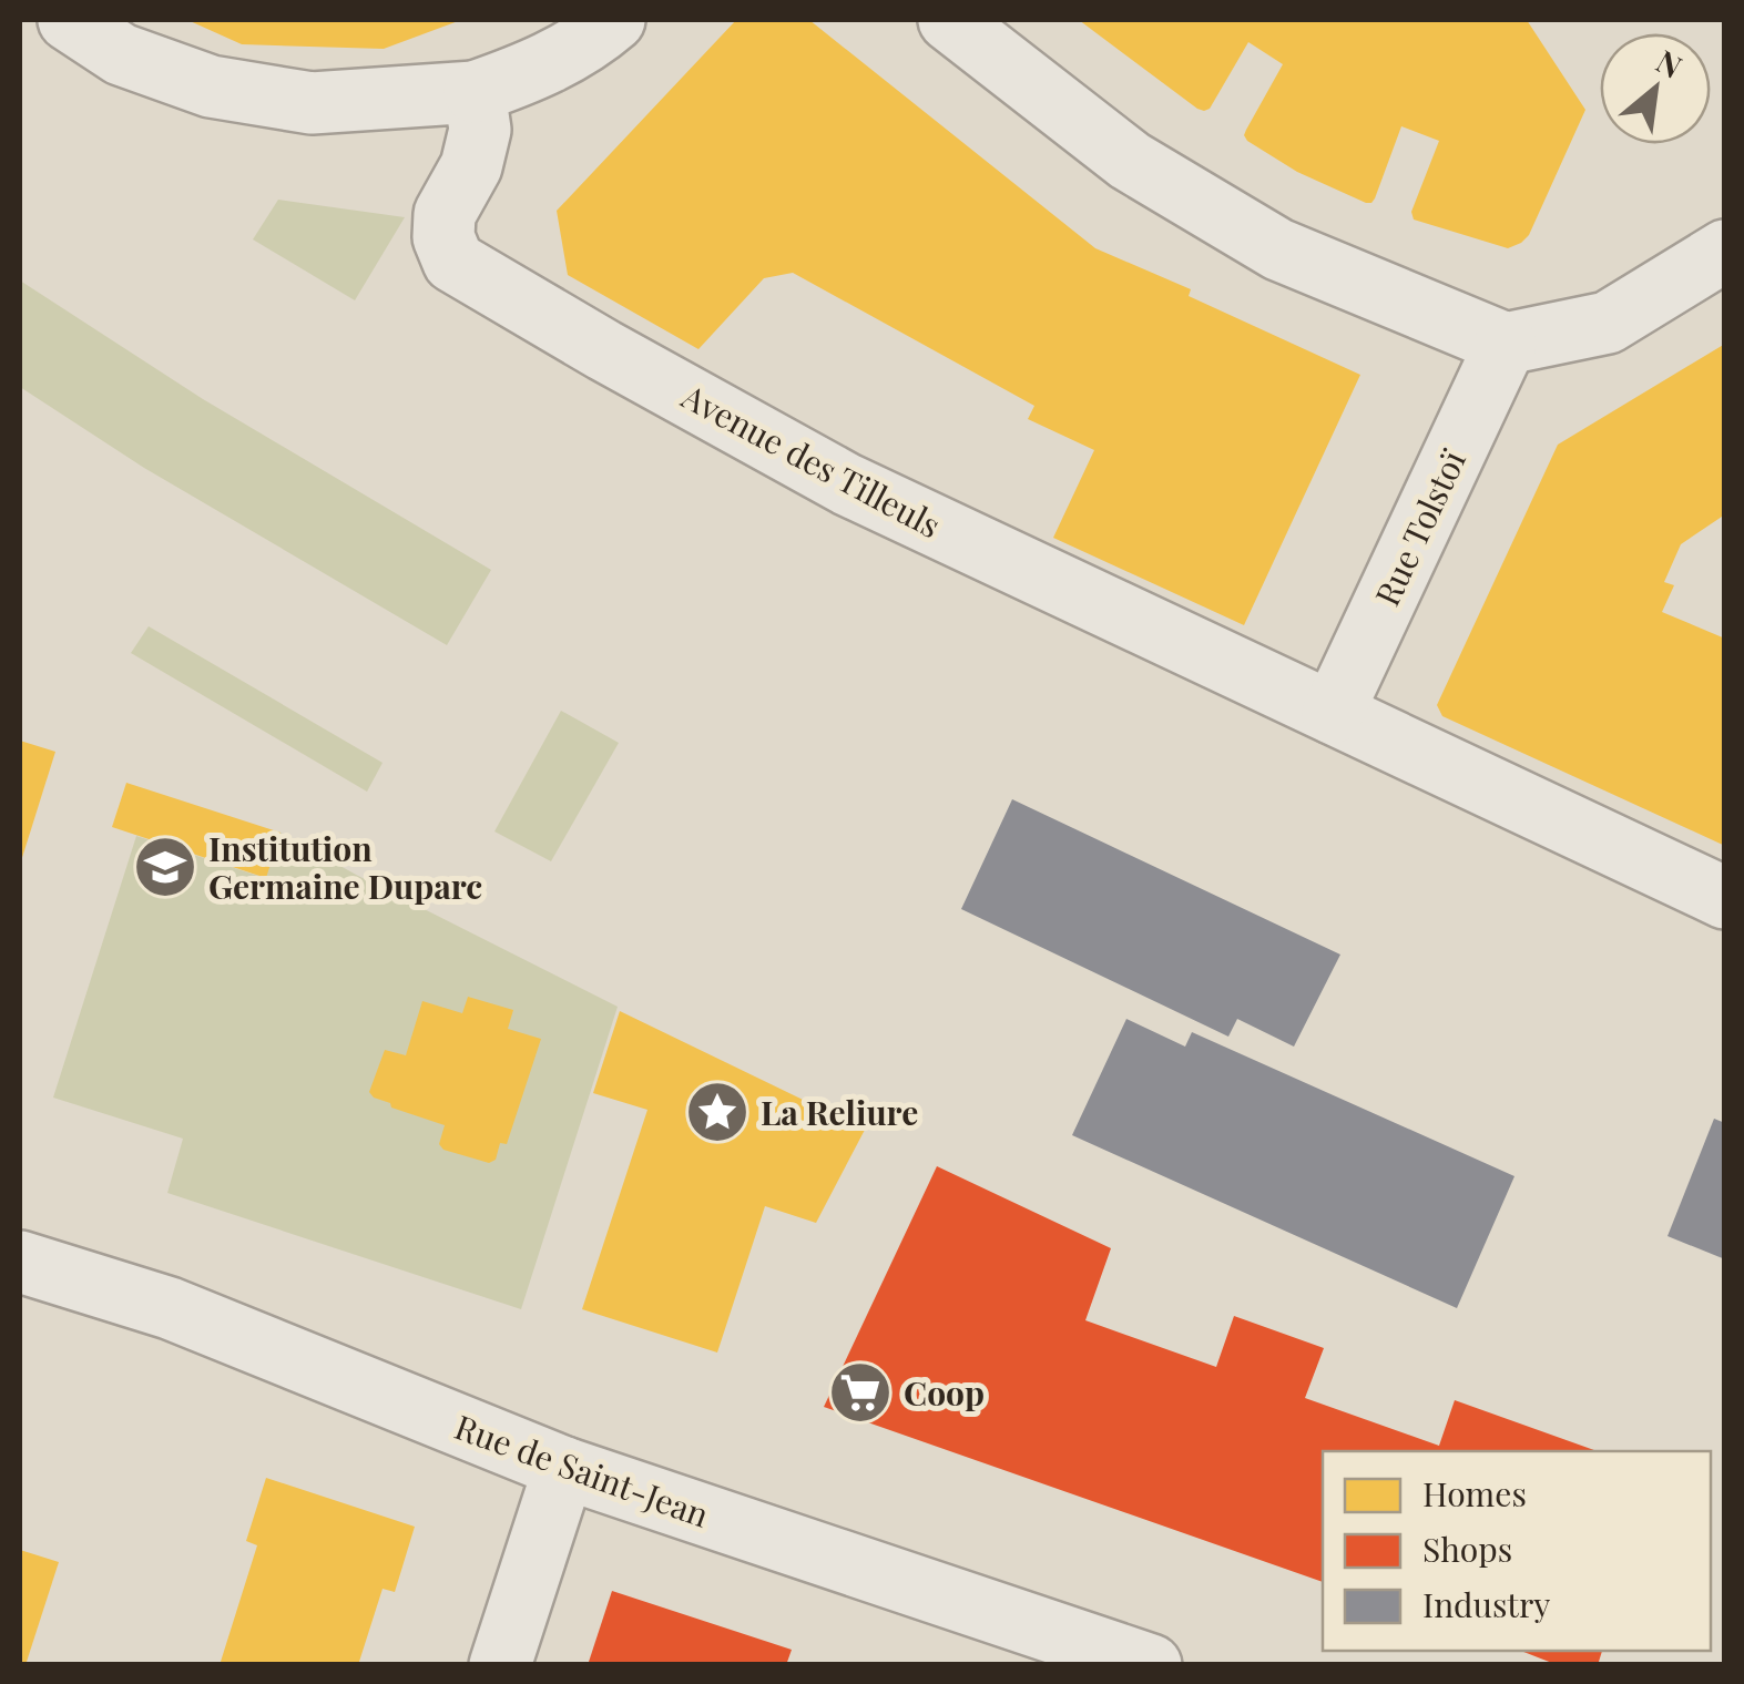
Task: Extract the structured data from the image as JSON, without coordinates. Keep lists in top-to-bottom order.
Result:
{
  "streets": {
    "street": ["Avenue des Tilleuls", "Rue Tolstoï", "Rue de Saint-Jean"]
  },
  "crossings": [
    ["Avenue des Tilleuls", "Rue Tolstoï"]
  ],
  "places": {
    "school or university": ["Institution Germaine Duparc"],
    "place": ["La Reliure"],
    "supermarket": ["Coop"]
  },
  "legend": ["Homes", "Shops", "Industry"],
  "north": "top right"
}
